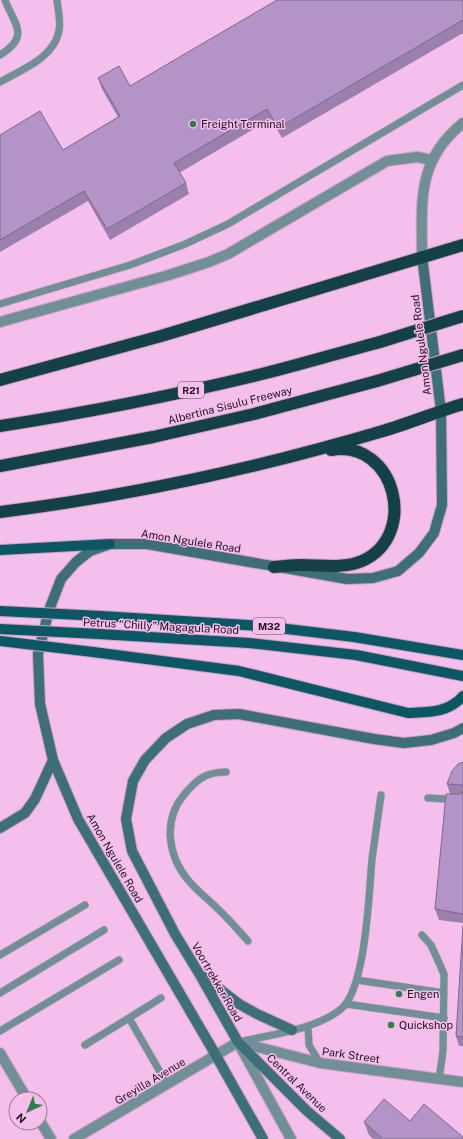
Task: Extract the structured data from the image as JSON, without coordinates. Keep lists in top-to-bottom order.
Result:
{
  "streets": {
    "highway": ["R21", "Albertina Sisulu Freeway"],
    "main road": [
      "Amon Ngulele Road",
      "Petrus “Chilly” Magagula Road",
      "M32",
      "Voortrekker Road",
      "Central Avenue"
    ],
    "street": ["Park Street", "Greyilla Avenue"]
  },
  "crossings": [
    ["Amon Ngulele Road", "Voortrekker Road"],
    ["Amon Ngulele Road", "Greyilla Avenue"],
    ["Voortrekker Road", "Park Street"],
    ["Voortrekker Road", "Greyilla Avenue"],
    ["Voortrekker Road", "Central Avenue"],
    ["Park Street", "Greyilla Avenue"],
    ["Park Street", "Central Avenue"],
    ["Greyilla Avenue", "Central Avenue"]
  ],
  "places": ["Freight Terminal", "Engen", "Quickshop"],
  "north": "bottom left"
}
